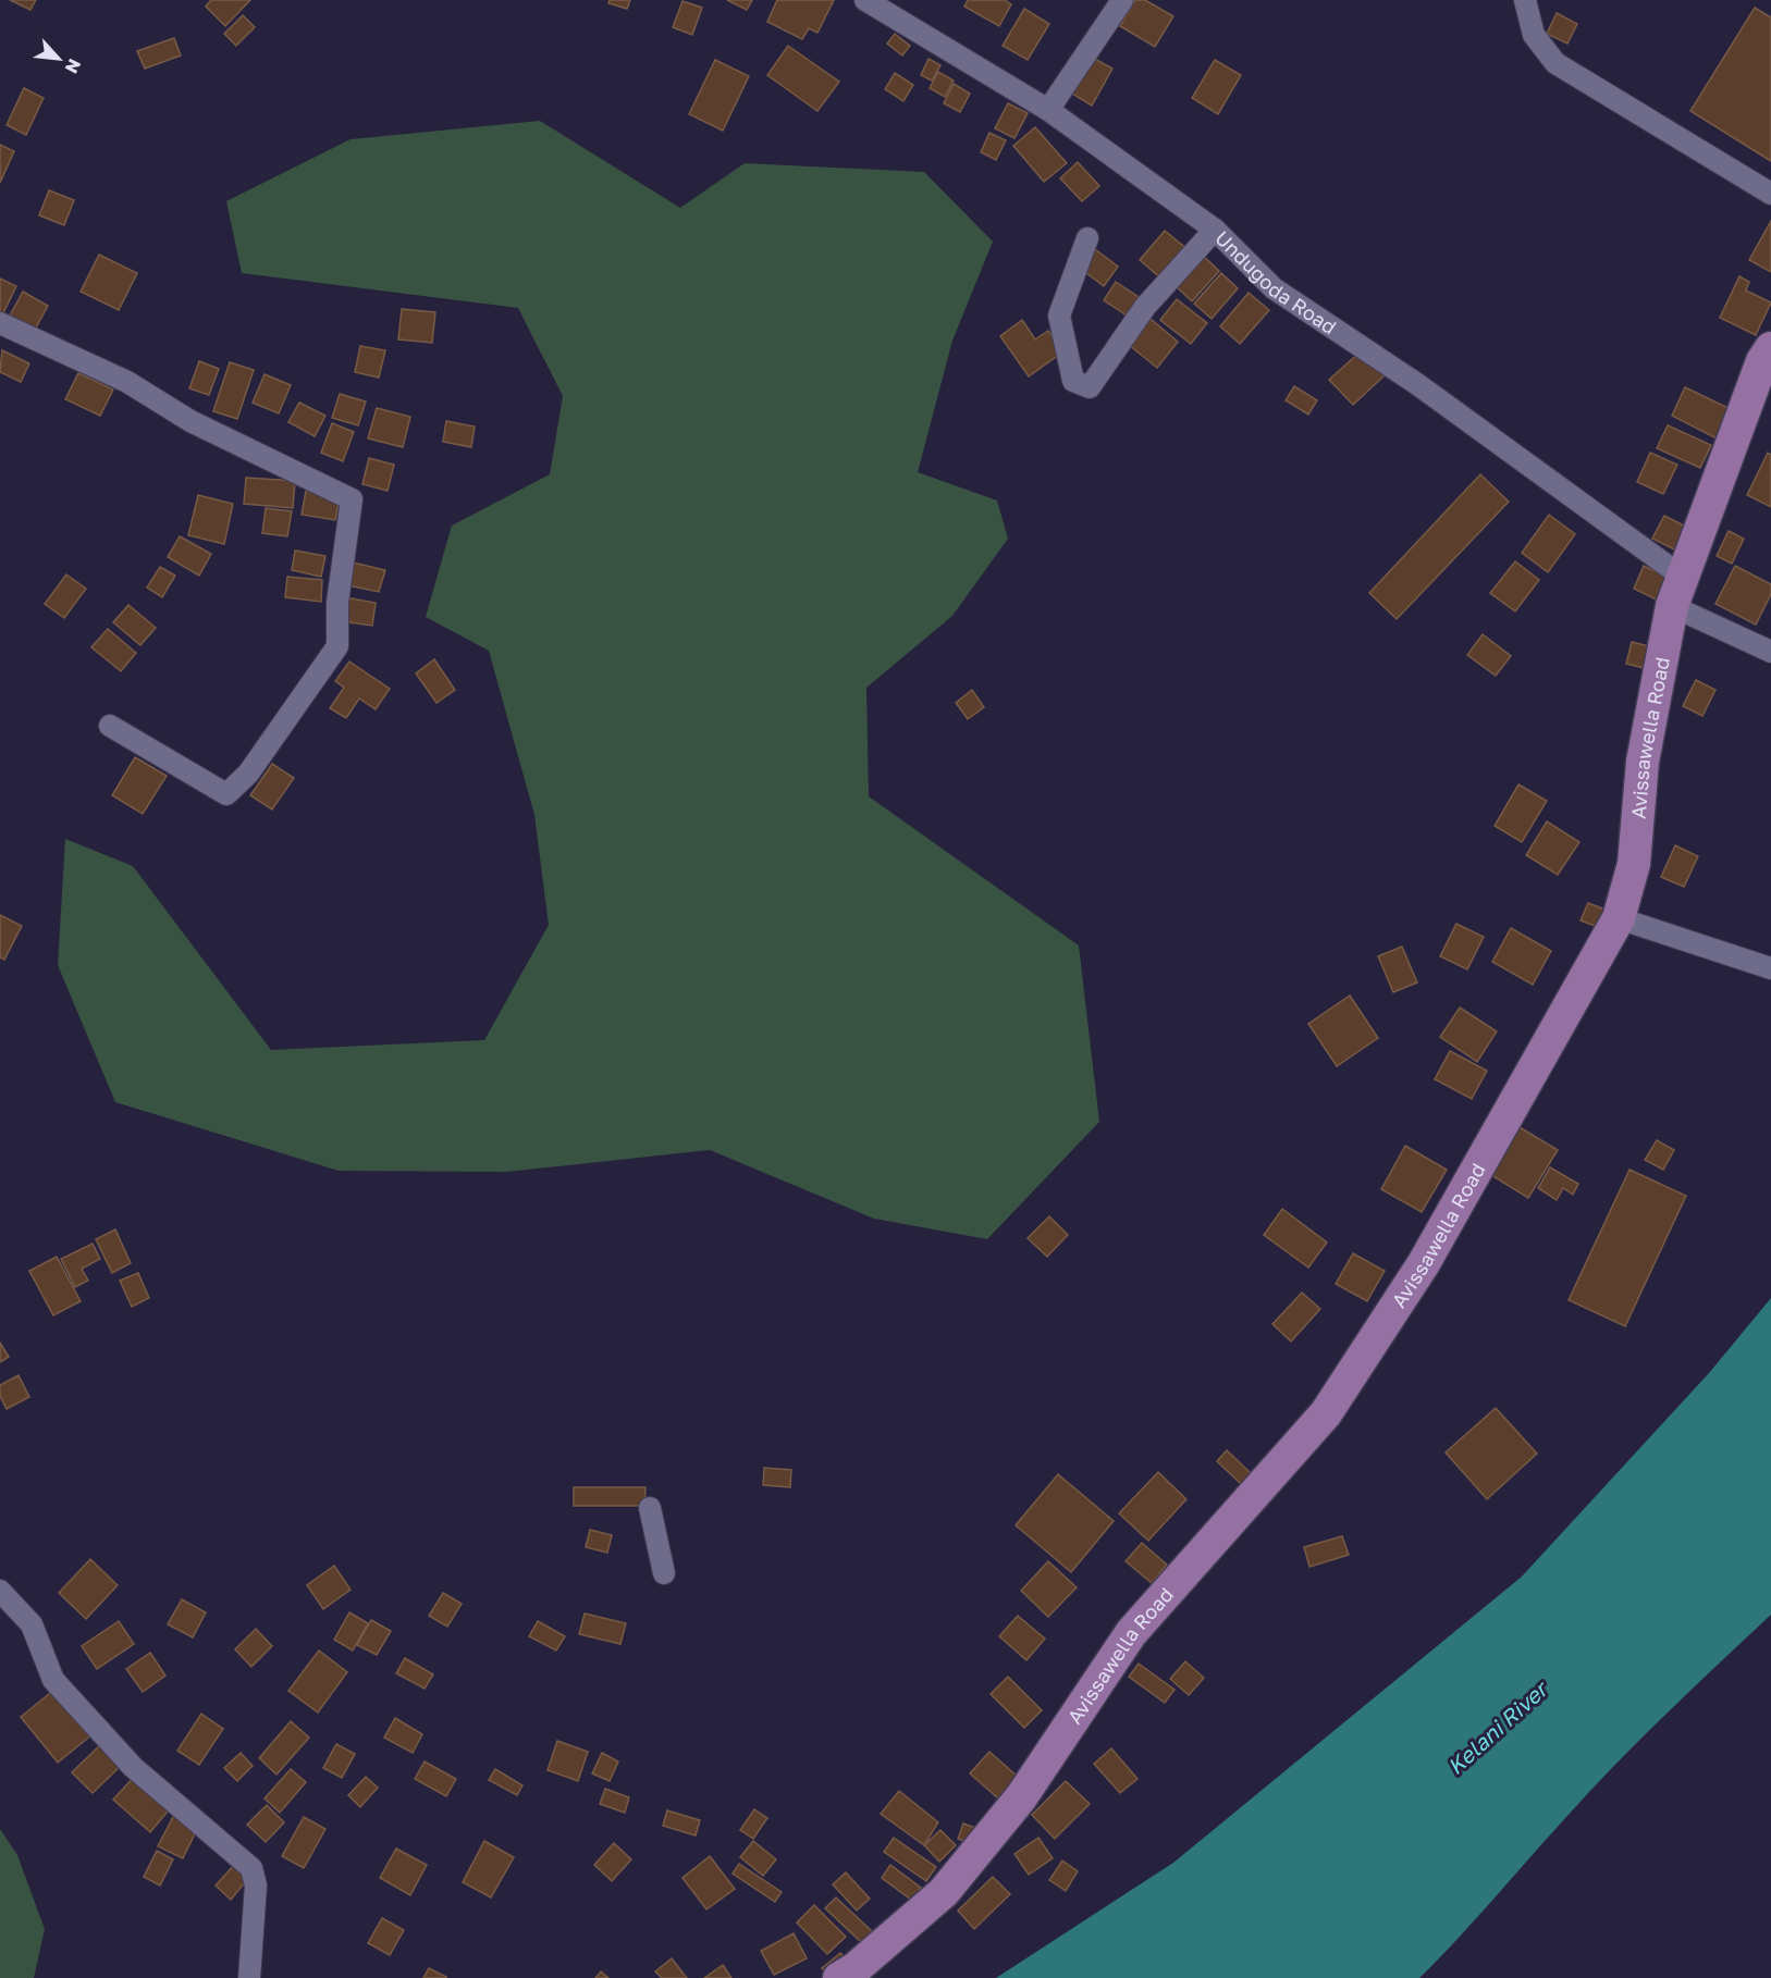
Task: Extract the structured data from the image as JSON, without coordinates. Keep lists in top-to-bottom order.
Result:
{
  "streets": {
    "main road": ["Avissawella Road"],
    "street": ["Undugoda Road"]
  },
  "crossings": [
    ["Undugoda Road", "Avissawella Road"]
  ],
  "water": ["Kelani River"],
  "north": "bottom right"
}
